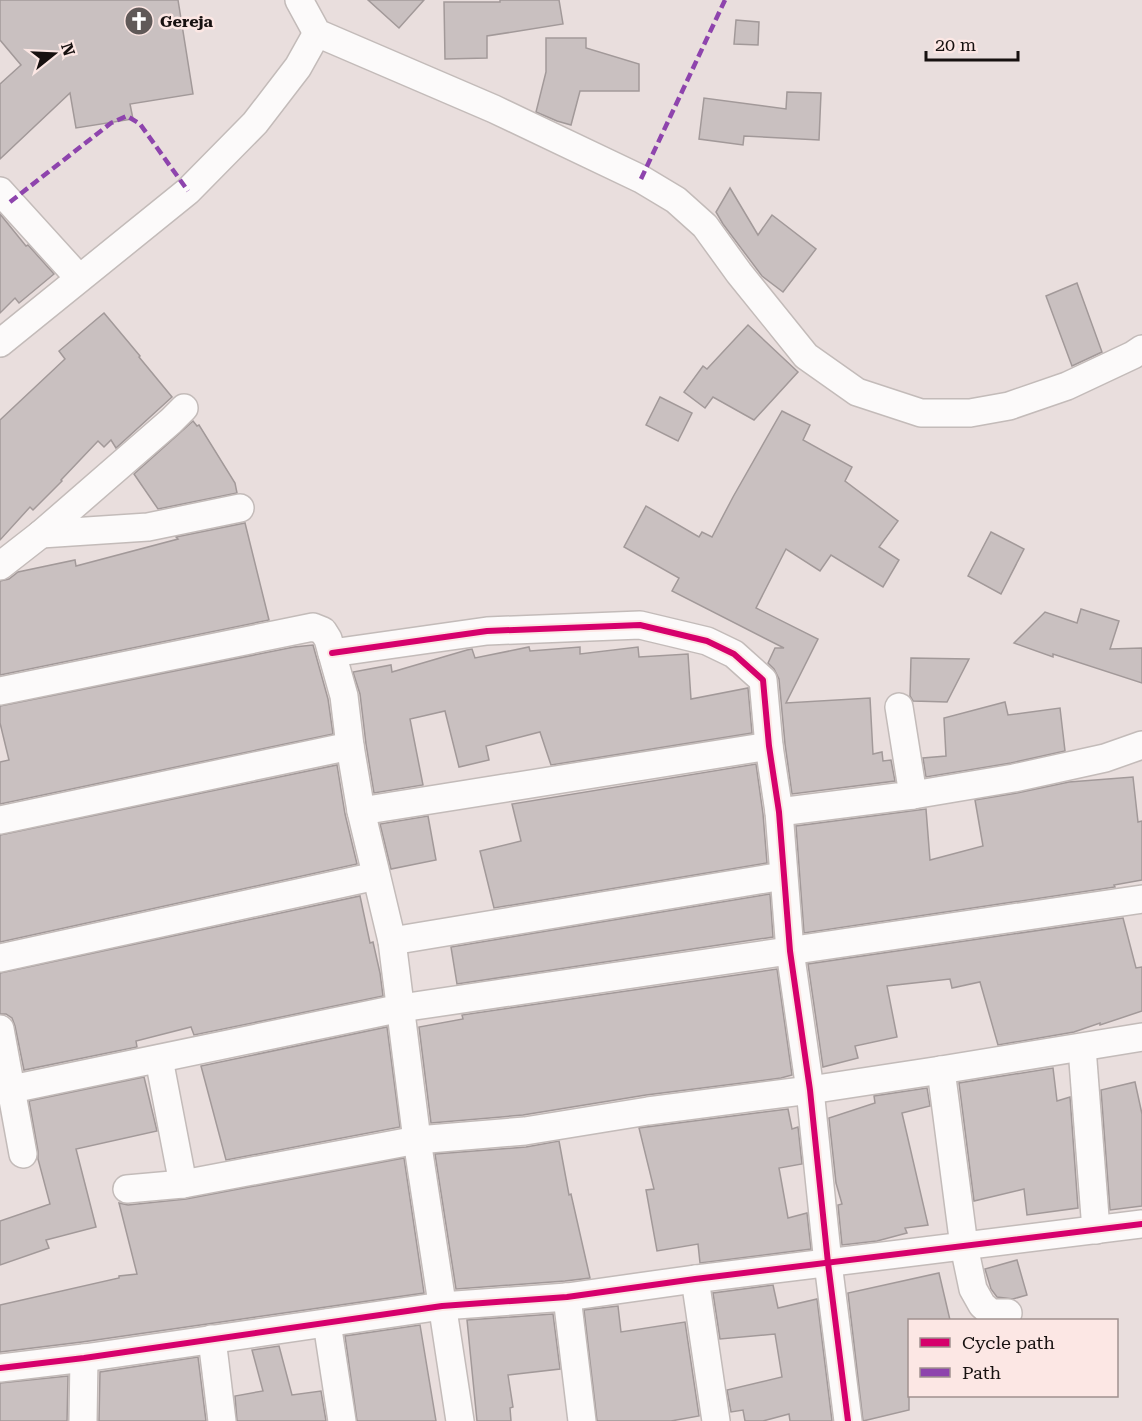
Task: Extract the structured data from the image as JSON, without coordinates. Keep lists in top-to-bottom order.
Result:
{
  "places": {
    "church": ["Gereja"]
  },
  "legend": ["Cycle path", "Path"],
  "scale_bar": "20 m",
  "north": "right"
}
